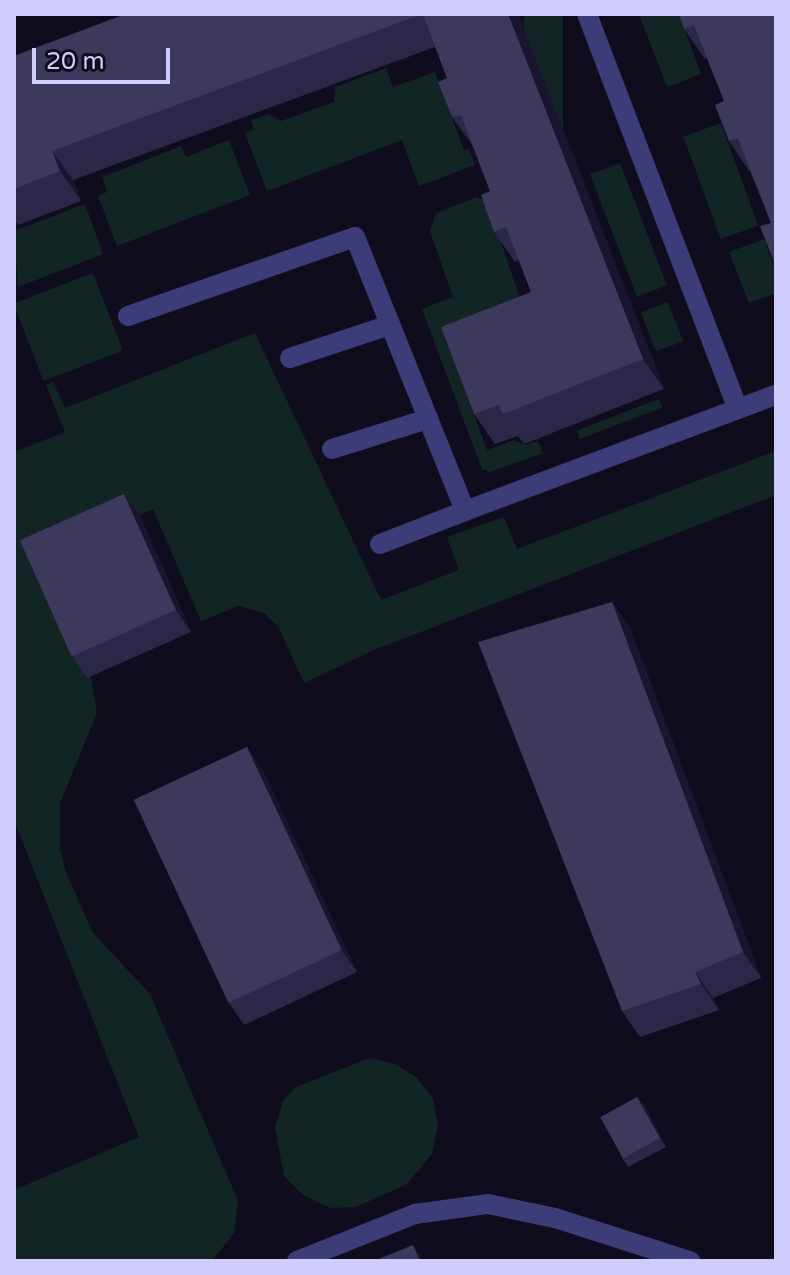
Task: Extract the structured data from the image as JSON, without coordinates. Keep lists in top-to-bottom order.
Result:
{
  "scale_bar": "20 m"
}
